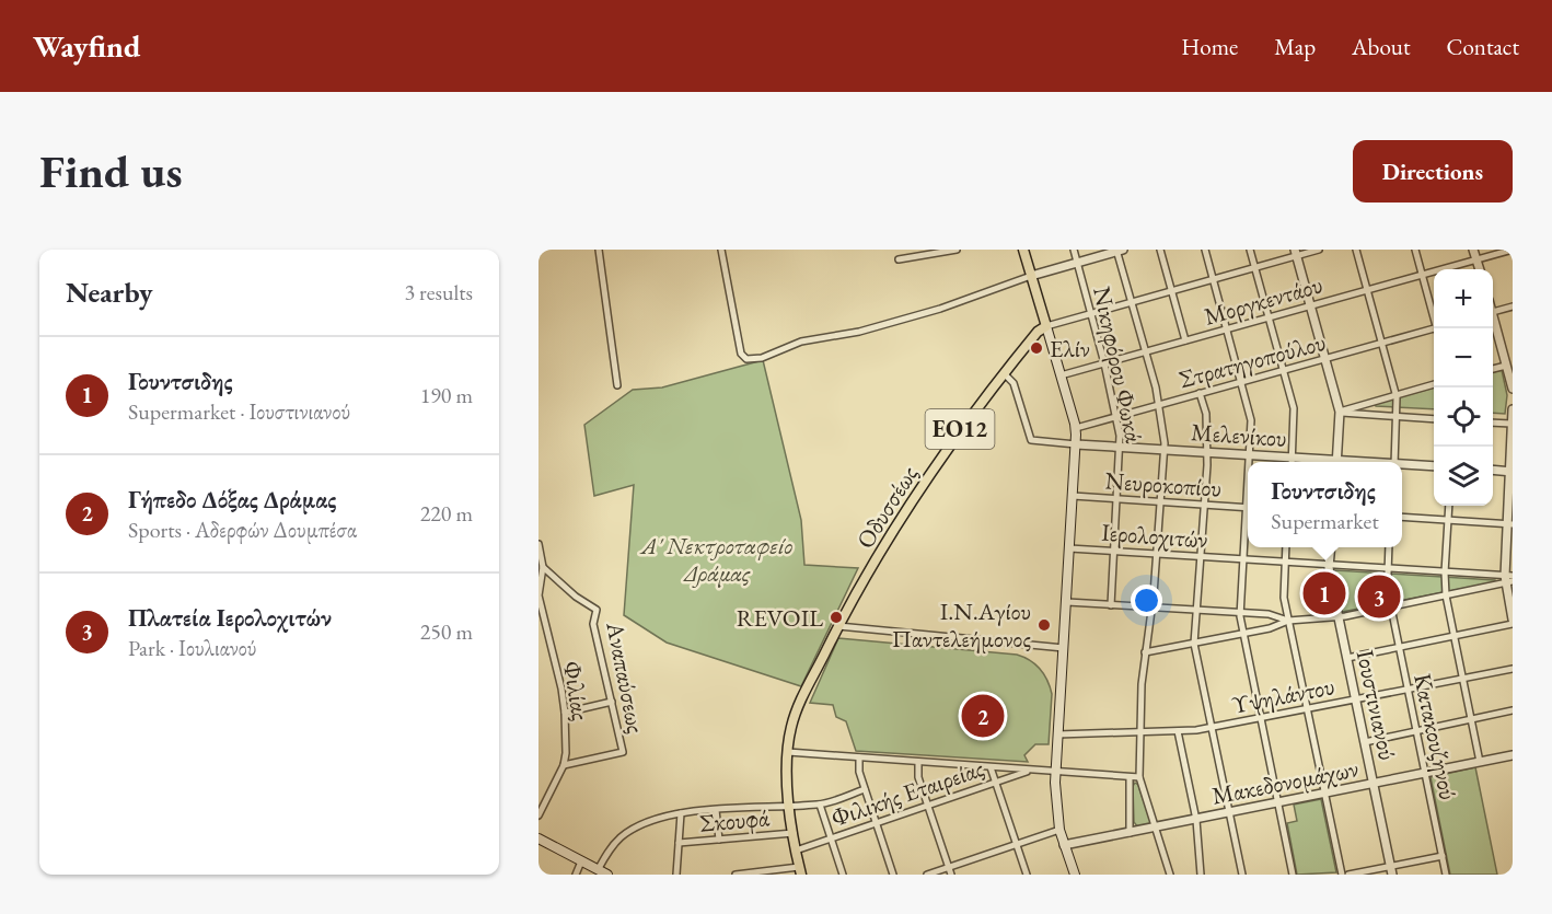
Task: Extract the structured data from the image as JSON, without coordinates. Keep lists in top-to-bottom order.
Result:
{
  "streets": {
    "main road": ["ΕΟ12", "Οδυσσέως"],
    "street": [
      "Μοργκεντάου",
      "Στρατηγοπούλου",
      "Νικηφόρου Φωκά",
      "Μελενίκου",
      "Νευροκοπίου",
      "Ιερολοχιτών",
      "Αναπαύσεως",
      "Φιλίας",
      "Υψηλάντου",
      "Ιουστινιανού",
      "Κατακουζηνού",
      "Μακεδονομάχων",
      "Φιλικής Εταιρείας",
      "Σκουφά"
    ]
  },
  "crossings": [
    ["Μοργκεντάου", "Νικηφόρου Φωκά"],
    ["Στρατηγοπούλου", "Νικηφόρου Φωκά"],
    ["Νικηφόρου Φωκά", "Μελενίκου"],
    ["Νικηφόρου Φωκά", "Νευροκοπίου"],
    ["Νικηφόρου Φωκά", "Ιερολοχιτών"],
    ["ΕΟ12", "Οδυσσέως"],
    ["ΕΟ12", "Φιλικής Εταιρείας"],
    ["ΕΟ12", "Σκουφά"],
    ["Ιερολοχιτών", "Ιουστινιανού"],
    ["Ιερολοχιτών", "Κατακουζηνού"],
    ["Αναπαύσεως", "Φιλίας"],
    ["Υψηλάντου", "Ιουστινιανού"],
    ["Υψηλάντου", "Κατακουζηνού"],
    ["Ιουστινιανού", "Μακεδονομάχων"],
    ["Κατακουζηνού", "Μακεδονομάχων"]
  ],
  "parks": ["Α' Νεκτροταφείο Δράμας"],
  "places": ["Ελίν", "REVOIL", "Ι.Ν.Αγίου Παντελεήμονος"],
  "page": {
    "header": "Wayfind",
    "nav": [
      "Home",
      "Map",
      "About",
      "Contact"
    ],
    "buttons": "Directions",
    "title": "Find us",
    "heading": ["Nearby", "3 results"],
    "map_buttons": ["+", "−"],
    "list": [
      {
        "mark": "1",
        "name": "Γουντσιδης",
        "note": "Supermarket · Ιουστινιανού",
        "value": "190 m"
      },
      {
        "mark": "2",
        "name": "Γήπεδο Δόξας Δράμας",
        "note": "Sports · Αδερφών Δουμπέσα",
        "value": "220 m"
      },
      {
        "mark": "3",
        "name": "Πλατεία Ιερολοχιτών",
        "note": "Park · Ιουλιανού",
        "value": "250 m"
      }
    ],
    "popup": ["Γουντσιδης", "Supermarket"],
    "pins": ["1", "3", "2"]
  }
}
